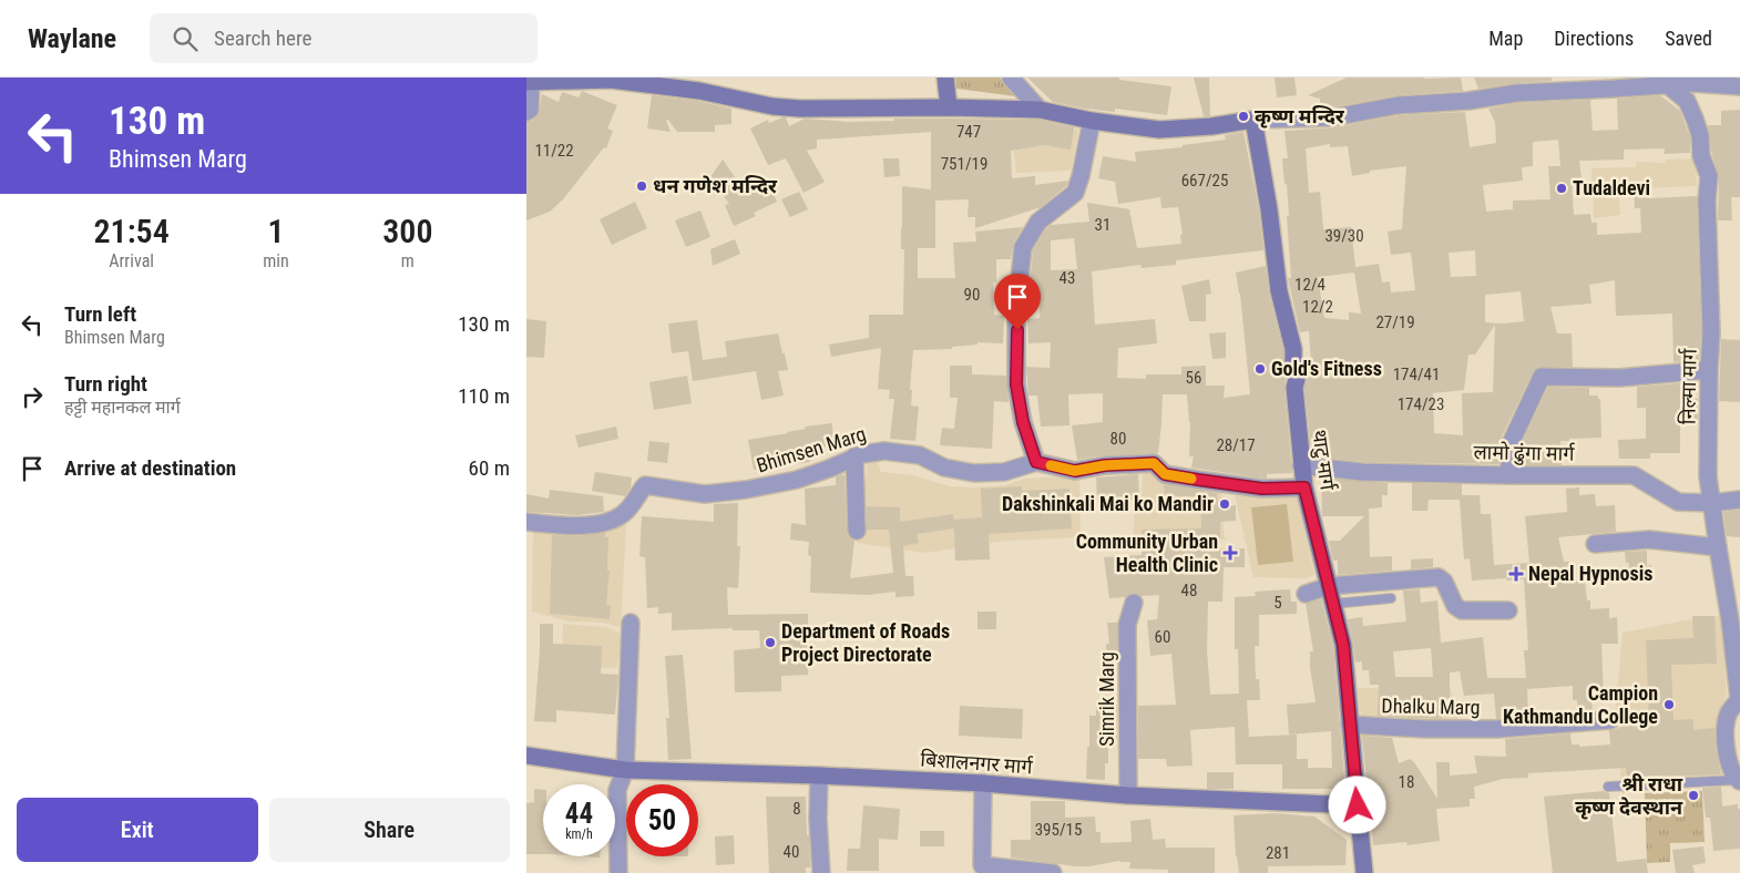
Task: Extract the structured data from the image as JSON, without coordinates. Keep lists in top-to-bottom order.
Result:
{
  "streets": {
    "main road": ["थाटु मार्ग", "बिशालनगर मार्ग"],
    "street": [
      "निल्मा मार्ग",
      "Bhimsen Marg",
      "लामो ढुंगा मार्ग",
      "Simrik Marg",
      "Dhalku Marg"
    ]
  },
  "crossings": [
    ["निल्मा मार्ग", "लामो ढुंगा मार्ग"],
    ["लामो ढुंगा मार्ग", "थाटु मार्ग"],
    ["थाटु मार्ग", "Dhalku Marg"],
    ["थाटु मार्ग", "बिशालनगर मार्ग"],
    ["Simrik Marg", "बिशालनगर मार्ग"]
  ],
  "places": {
    "other": [
      "कृष्ण मन्दिर",
      "धन गणेश मन्दिर",
      "Tudaldevi",
      "Gold's Fitness",
      "Dakshinkali Mai ko Mandir",
      "Department of Roads Project Directorate",
      "Campion Kathmandu College",
      "श्री राधा कृष्ण देवस्थान"
    ],
    "health": ["Community Urban Health Clinic", "Nepal Hypnosis"]
  },
  "house_numbers": [
    "747",
    "11/22",
    "751/19",
    "667/25",
    "31",
    "39/30",
    "43",
    "12/4",
    "90",
    "12/2",
    "27/19",
    "174/41",
    "56",
    "174/23",
    "80",
    "28/17",
    "48",
    "5",
    "60",
    "18",
    "8",
    "395/15",
    "40",
    "281"
  ],
  "page": {
    "header": "Waylane",
    "search": "Search here",
    "nav": ["Map", "Directions", "Saved"],
    "turn": ["130 m", "Bhimsen Marg"],
    "eta": [
      "21:54",
      "Arrival",
      "1",
      "min",
      "300",
      "m"
    ],
    "list": [
      {
        "name": "Turn left",
        "note": "Bhimsen Marg",
        "value": "130 m"
      },
      {
        "name": "Turn right",
        "note": "हट्टी महानकल मार्ग",
        "value": "110 m"
      },
      {
        "name": "Arrive at destination",
        "value": "60 m"
      }
    ],
    "speed": "44 km/h",
    "limit": "50",
    "buttons": ["Exit", "Share"]
  }
}
